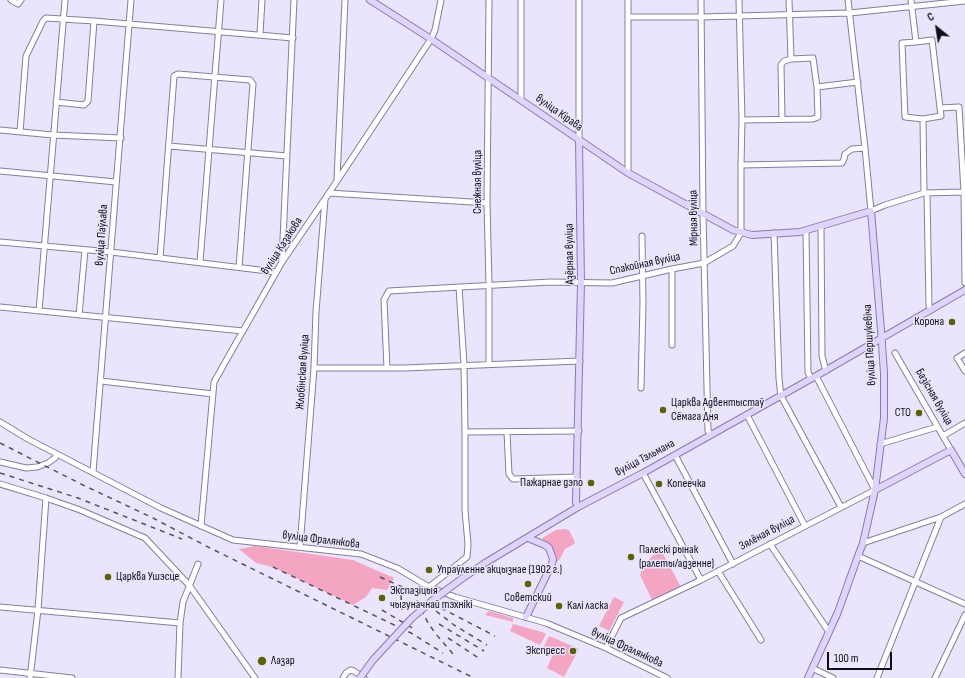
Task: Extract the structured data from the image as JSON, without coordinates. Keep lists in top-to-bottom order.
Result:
{
  "streets": {
    "main road": [
      "вуліца Кірава",
      "Азёрная вуліца",
      "вуліца Першукевіча",
      "Базісная вуліца",
      "вуліца Тэльмана",
      "Зялёная вуліца"
    ],
    "street": [
      "Снежная вуліца",
      "Мірная вуліца",
      "вуліца Паўлава",
      "вуліца Казакова",
      "Спакойная вуліца",
      "Жлобінская вуліца",
      "вуліца Фралянкова"
    ]
  },
  "crossings": [
    ["вуліца Кірава", "Снежная вуліца"],
    ["вуліца Кірава", "Мірная вуліца"],
    ["вуліца Кірава", "вуліца Казакова"],
    ["вуліца Кірава", "Азёрная вуліца"],
    ["вуліца Кірава", "Спакойная вуліца"],
    ["Снежная вуліца", "Спакойная вуліца"],
    ["Мірная вуліца", "Спакойная вуліца"],
    ["Мірная вуліца", "вуліца Тэльмана"],
    ["вуліца Паўлава", "вуліца Фралянкова"],
    ["вуліца Казакова", "Жлобінская вуліца"],
    ["вуліца Казакова", "вуліца Фралянкова"],
    ["Азёрная вуліца", "Спакойная вуліца"],
    ["Азёрная вуліца", "вуліца Тэльмана"],
    ["вуліца Першукевіча", "вуліца Тэльмана"],
    ["вуліца Першукевіча", "Зялёная вуліца"],
    ["Жлобінская вуліца", "вуліца Фралянкова"],
    ["Базісная вуліца", "Зялёная вуліца"],
    ["Зялёная вуліца", "вуліца Фралянкова"]
  ],
  "places": [
    "Корона",
    "Царква Адвентыстаў Сёмага Дня",
    "СТО",
    "Пажарнае дэпо",
    "Копеечка",
    "Палескі рынак (ралеты/адзенне)",
    "Упраўленне акцызнае (1902 г.)",
    "Царква Ушэсце",
    "Советский",
    "Экспазіцыя чыгуначнай тэхнікі",
    "Калі ласка",
    "Экспресс",
    "Лазар"
  ],
  "scale_bar": "100 m",
  "north": "top left"
}
